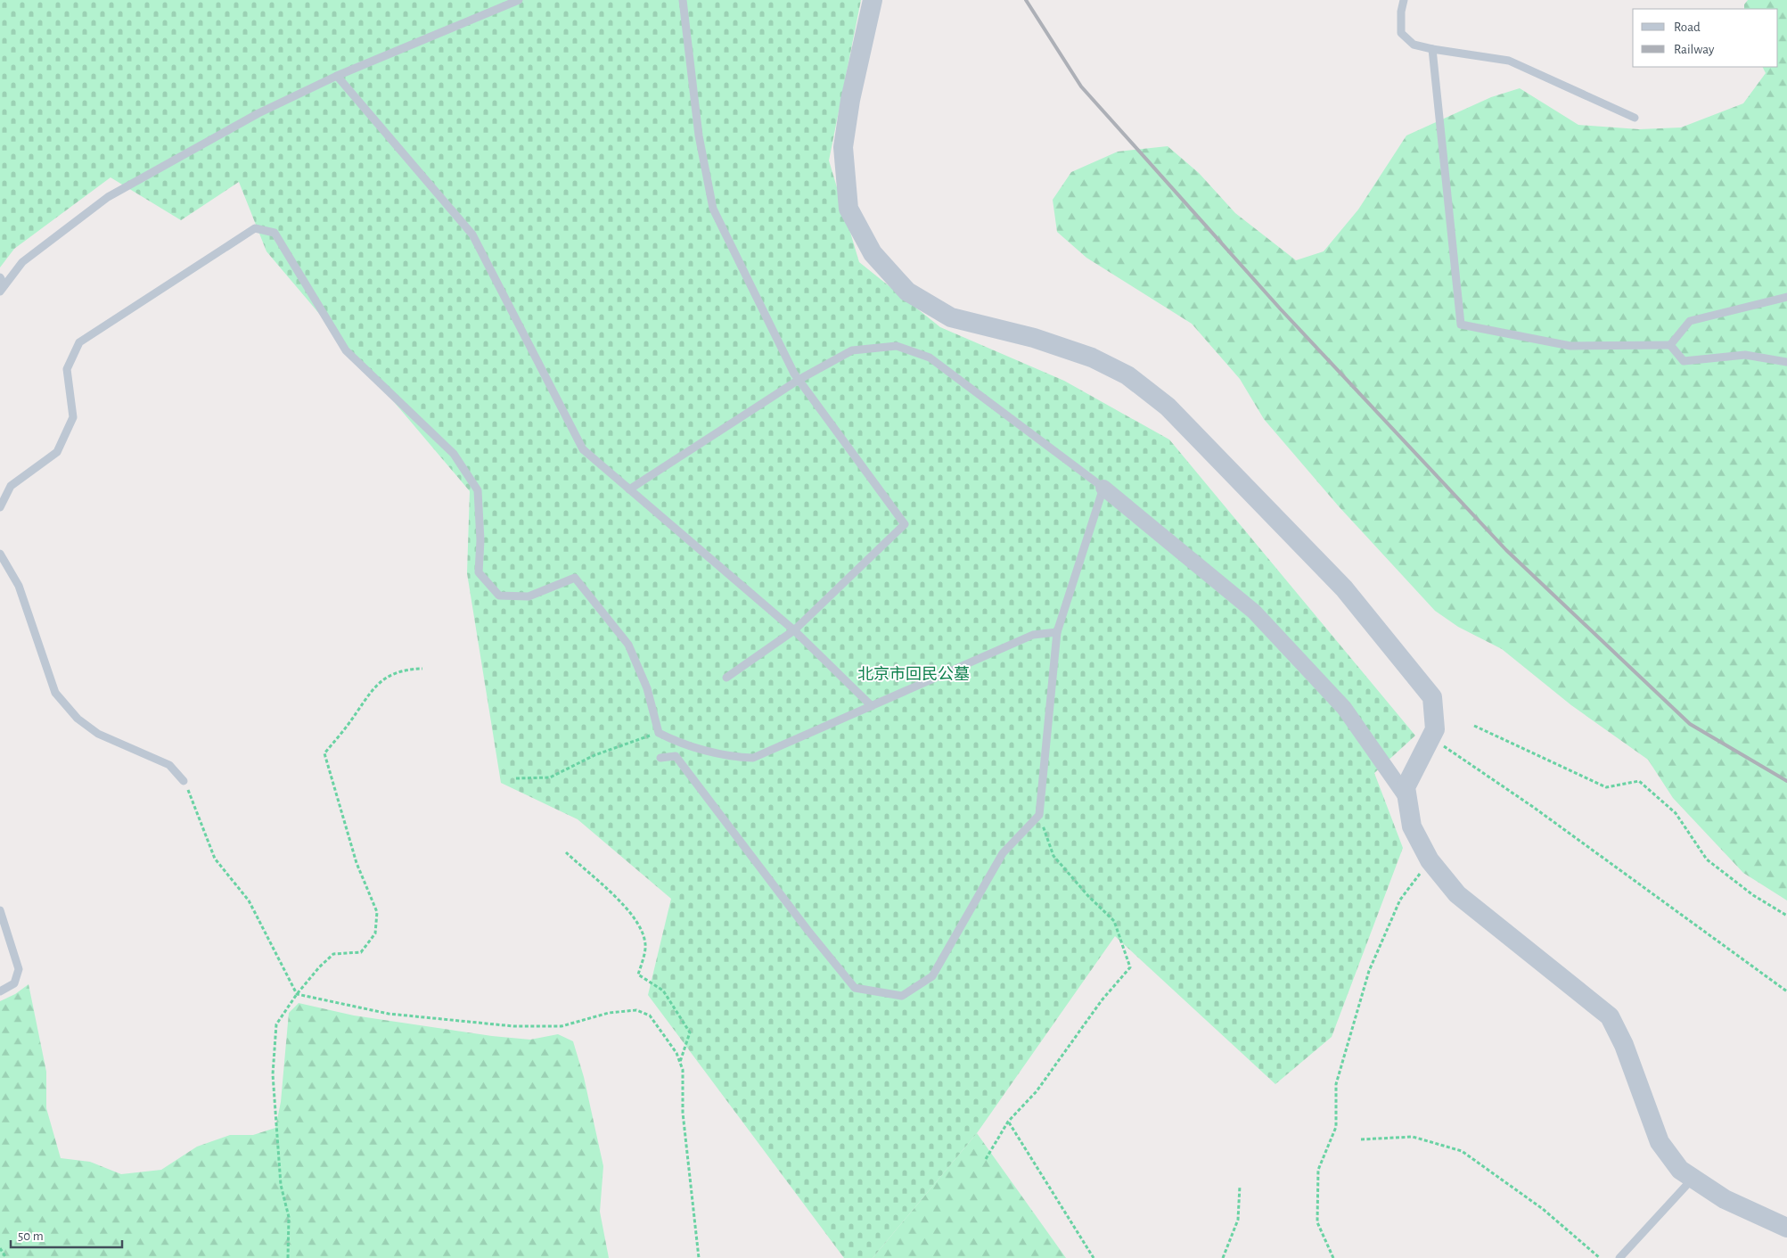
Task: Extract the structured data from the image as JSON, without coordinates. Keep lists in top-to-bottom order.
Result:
{
  "parks": ["北京市回民公墓"],
  "legend": ["Road", "Railway"],
  "scale_bar": "50 m"
}
